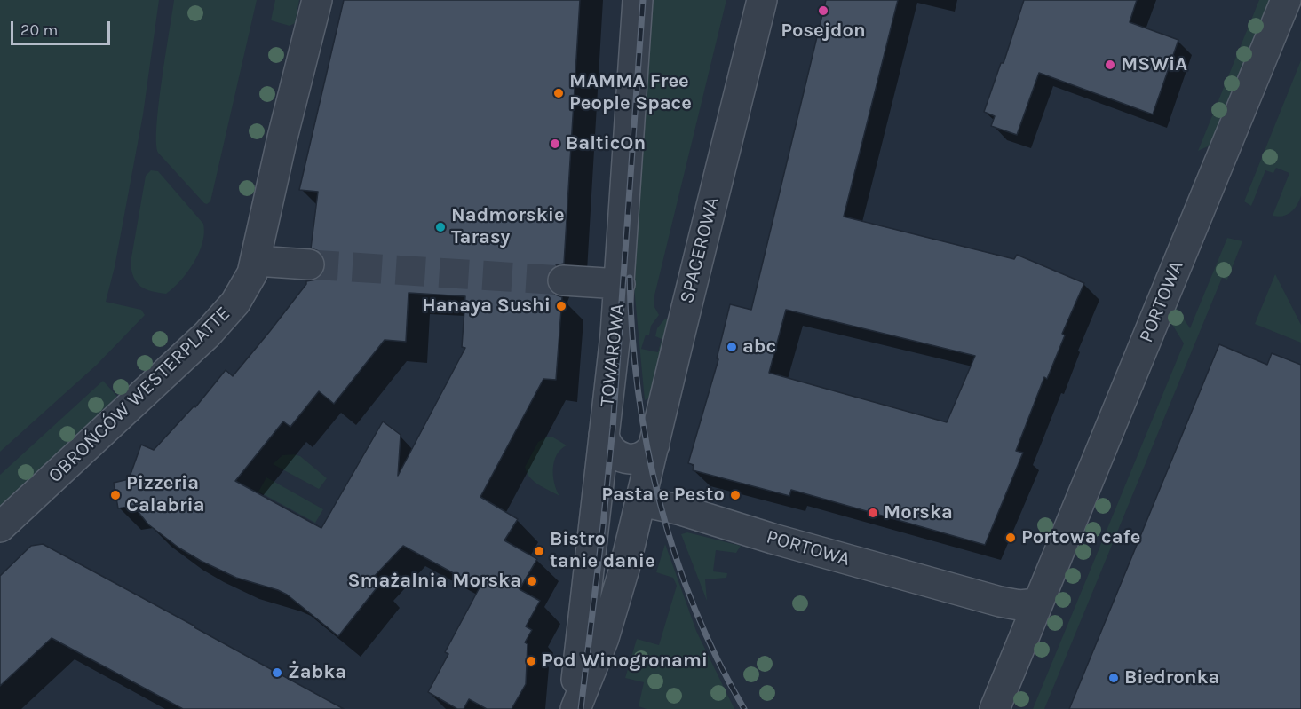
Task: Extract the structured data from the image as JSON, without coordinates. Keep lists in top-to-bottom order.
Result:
{
  "streets": {
    "street": [
      "SPACEROWA",
      "PORTOWA",
      "TOWAROWA",
      "OBROŃCÓW WESTERPLATTE"
    ]
  },
  "crossings": [
    ["SPACEROWA", "PORTOWA"],
    ["SPACEROWA", "TOWAROWA"],
    ["PORTOWA", "TOWAROWA"]
  ],
  "places": [
    "Posejdon",
    "MSWiA",
    "MAMMA Free People Space",
    "BalticOn",
    "Nadmorskie Tarasy",
    "Hanaya Sushi",
    "abc",
    "Pizzeria Calabria",
    "Pasta e Pesto",
    "Morska",
    "Portowa cafe",
    "Bistro tanie danie",
    "Smażalnia Morska",
    "Pod Winogronami",
    "Żabka",
    "Biedronka"
  ],
  "scale_bar": "20 m"
}
